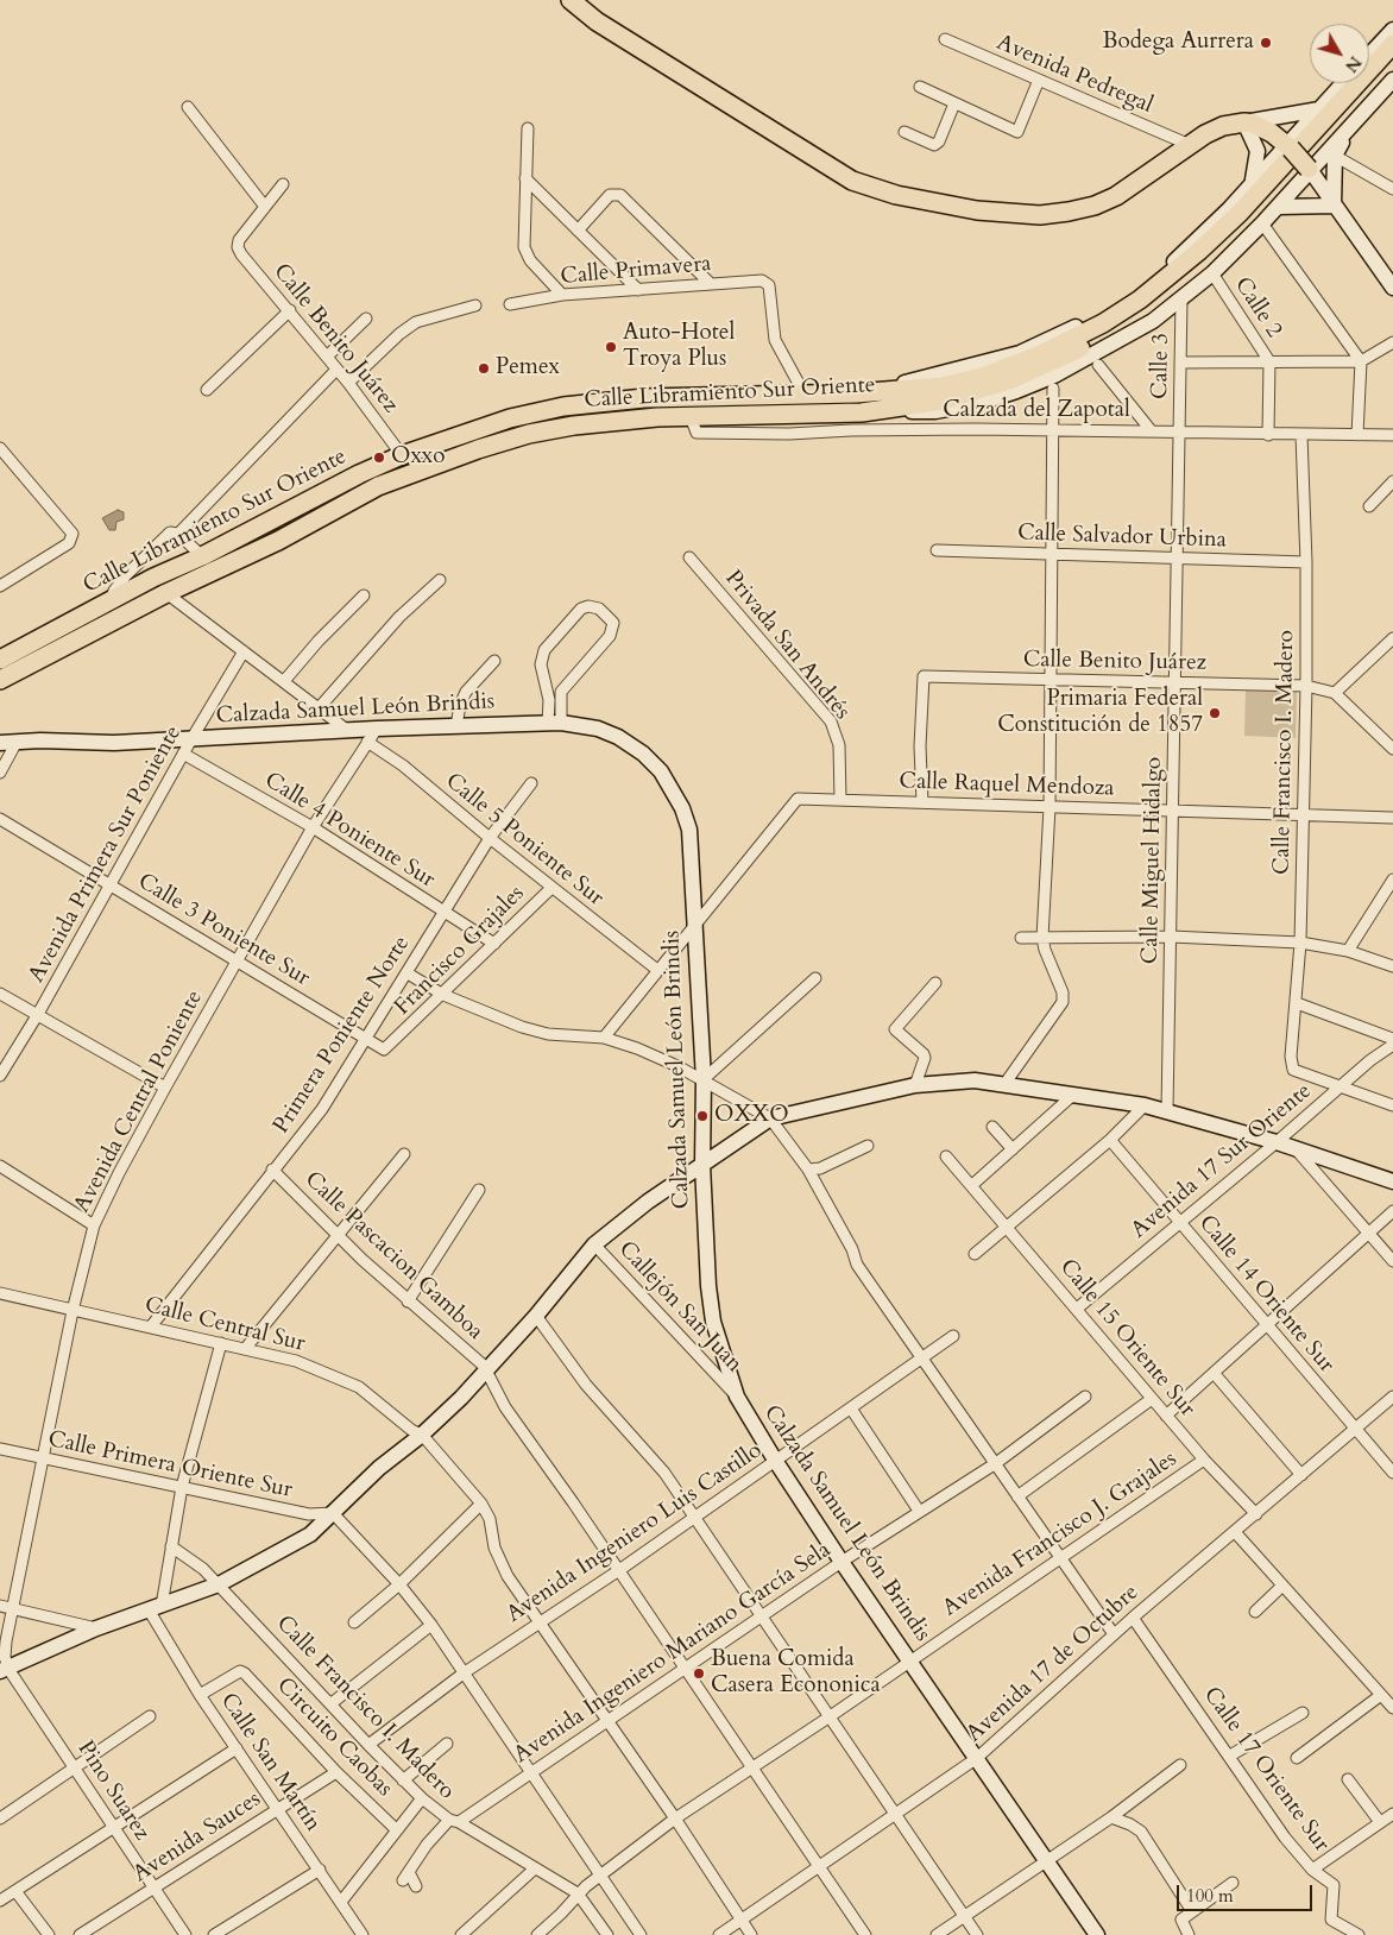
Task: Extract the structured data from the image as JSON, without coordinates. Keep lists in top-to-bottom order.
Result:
{
  "streets": {
    "main road": ["Calle Libramiento Sur Oriente"],
    "street": [
      "Avenida Pedregal",
      "Calle Primavera",
      "Calle 2",
      "Calle Benito Juárez",
      "Calle 3",
      "Calzada del Zapotal",
      "Calle Salvador Urbina",
      "Privada San Andrés",
      "Calzada Samuel León Brindis",
      "Calle Francisco I. Madero",
      "Calle Raquel Mendoza",
      "Calle 4 Poniente Sur",
      "Calle 5 Poniente Sur",
      "Avenida Primera Sur Poniente",
      "Calle Miguel Hidalgo",
      "Calle 3 Poniente Sur",
      "Francisco Grajales",
      "Primera Poniente Norte",
      "Avenida Central Poniente",
      "Avenida 17 Sur Oriente",
      "Calle Pascacion Gamboa",
      "Calle 14 Oriente Sur",
      "Callejón San Juan",
      "Calle Central Sur",
      "Calle 15 Oriente Sur",
      "Calle Primera Oriente Sur",
      "Avenida Ingeniero Luis Castillo",
      "Avenida Francisco J. Grajales",
      "Avenida Ingeniero Mariano García Sela",
      "Avenida 17 de Octubre",
      "Circuito Caobas",
      "Calle San Martín",
      "Calle 17 Oriente Sur",
      "Pino Suarez",
      "Avenida Sauces"
    ]
  },
  "crossings": [
    ["Calle Primavera", "Calle Libramiento Sur Oriente"],
    ["Calle 2", "Calzada del Zapotal"],
    ["Calle Benito Juárez", "Calle Libramiento Sur Oriente"],
    ["Calle Benito Juárez", "Calle Francisco I. Madero"],
    ["Calle Benito Juárez", "Calle Raquel Mendoza"],
    ["Calle Benito Juárez", "Calle Miguel Hidalgo"],
    ["Calle 3", "Calzada del Zapotal"],
    ["Calle 3", "Calle Miguel Hidalgo"],
    ["Calle Libramiento Sur Oriente", "Calzada del Zapotal"],
    ["Calzada del Zapotal", "Calle Francisco I. Madero"],
    ["Calzada del Zapotal", "Calle Miguel Hidalgo"],
    ["Calle Salvador Urbina", "Calle Francisco I. Madero"],
    ["Calle Salvador Urbina", "Calle Miguel Hidalgo"],
    ["Privada San Andrés", "Calle Raquel Mendoza"],
    ["Calzada Samuel León Brindis", "Calle Raquel Mendoza"],
    ["Calzada Samuel León Brindis", "Avenida Primera Sur Poniente"],
    ["Calzada Samuel León Brindis", "Avenida Central Poniente"],
    ["Calzada Samuel León Brindis", "Callejón San Juan"],
    ["Calzada Samuel León Brindis", "Avenida Ingeniero Luis Castillo"],
    ["Calzada Samuel León Brindis", "Avenida Francisco J. Grajales"],
    ["Calzada Samuel León Brindis", "Avenida Ingeniero Mariano García Sela"],
    ["Calzada Samuel León Brindis", "Avenida 17 de Octubre"],
    ["Calle Francisco I. Madero", "Calle Raquel Mendoza"],
    ["Calle Francisco I. Madero", "Avenida 17 Sur Oriente"],
    ["Calle Francisco I. Madero", "Avenida Ingeniero Luis Castillo"],
    ["Calle Francisco I. Madero", "Avenida Francisco J. Grajales"],
    ["Calle Francisco I. Madero", "Avenida Ingeniero Mariano García Sela"],
    ["Calle Raquel Mendoza", "Calle Miguel Hidalgo"],
    ["Calle 4 Poniente Sur", "Avenida Primera Sur Poniente"],
    ["Calle 4 Poniente Sur", "Francisco Grajales"],
    ["Calle 4 Poniente Sur", "Primera Poniente Norte"],
    ["Calle 4 Poniente Sur", "Avenida Central Poniente"],
    ["Calle 5 Poniente Sur", "Francisco Grajales"],
    ["Calle 5 Poniente Sur", "Primera Poniente Norte"],
    ["Calle 5 Poniente Sur", "Avenida Central Poniente"],
    ["Avenida Primera Sur Poniente", "Calle 3 Poniente Sur"],
    ["Calle 3 Poniente Sur", "Francisco Grajales"],
    ["Calle 3 Poniente Sur", "Primera Poniente Norte"],
    ["Calle 3 Poniente Sur", "Avenida Central Poniente"],
    ["Francisco Grajales", "Primera Poniente Norte"],
    ["Primera Poniente Norte", "Calle Pascacion Gamboa"],
    ["Primera Poniente Norte", "Calle Central Sur"],
    ["Avenida Central Poniente", "Calle Central Sur"],
    ["Avenida Central Poniente", "Calle Primera Oriente Sur"],
    ["Avenida Central Poniente", "Pino Suarez"],
    ["Avenida 17 Sur Oriente", "Calle 14 Oriente Sur"],
    ["Avenida 17 Sur Oriente", "Calle 15 Oriente Sur"],
    ["Calle Pascacion Gamboa", "Avenida Ingeniero Luis Castillo"],
    ["Calle Pascacion Gamboa", "Avenida Francisco J. Grajales"],
    ["Calle Pascacion Gamboa", "Avenida Ingeniero Mariano García Sela"],
    ["Calle Pascacion Gamboa", "Avenida 17 de Octubre"],
    ["Calle 14 Oriente Sur", "Avenida 17 de Octubre"],
    ["Calle Central Sur", "Avenida Ingeniero Luis Castillo"],
    ["Calle Central Sur", "Avenida Francisco J. Grajales"],
    ["Calle Central Sur", "Avenida Ingeniero Mariano García Sela"],
    ["Calle Central Sur", "Avenida 17 de Octubre"],
    ["Calle 15 Oriente Sur", "Avenida Francisco J. Grajales"],
    ["Calle 15 Oriente Sur", "Avenida 17 de Octubre"],
    ["Avenida 17 de Octubre", "Calle 17 Oriente Sur"],
    ["Circuito Caobas", "Calle San Martín"],
    ["Circuito Caobas", "Avenida Sauces"],
    ["Calle San Martín", "Avenida Sauces"],
    ["Pino Suarez", "Avenida Sauces"]
  ],
  "places": [
    "Bodega Aurrera",
    "Auto-Hotel Troya Plus",
    "Pemex",
    "Oxxo",
    "Primaria Federal Constitución de 1857",
    "OXXO",
    "Buena Comida Casera Econonica"
  ],
  "scale_bar": "100 m",
  "north": "bottom right"
}
